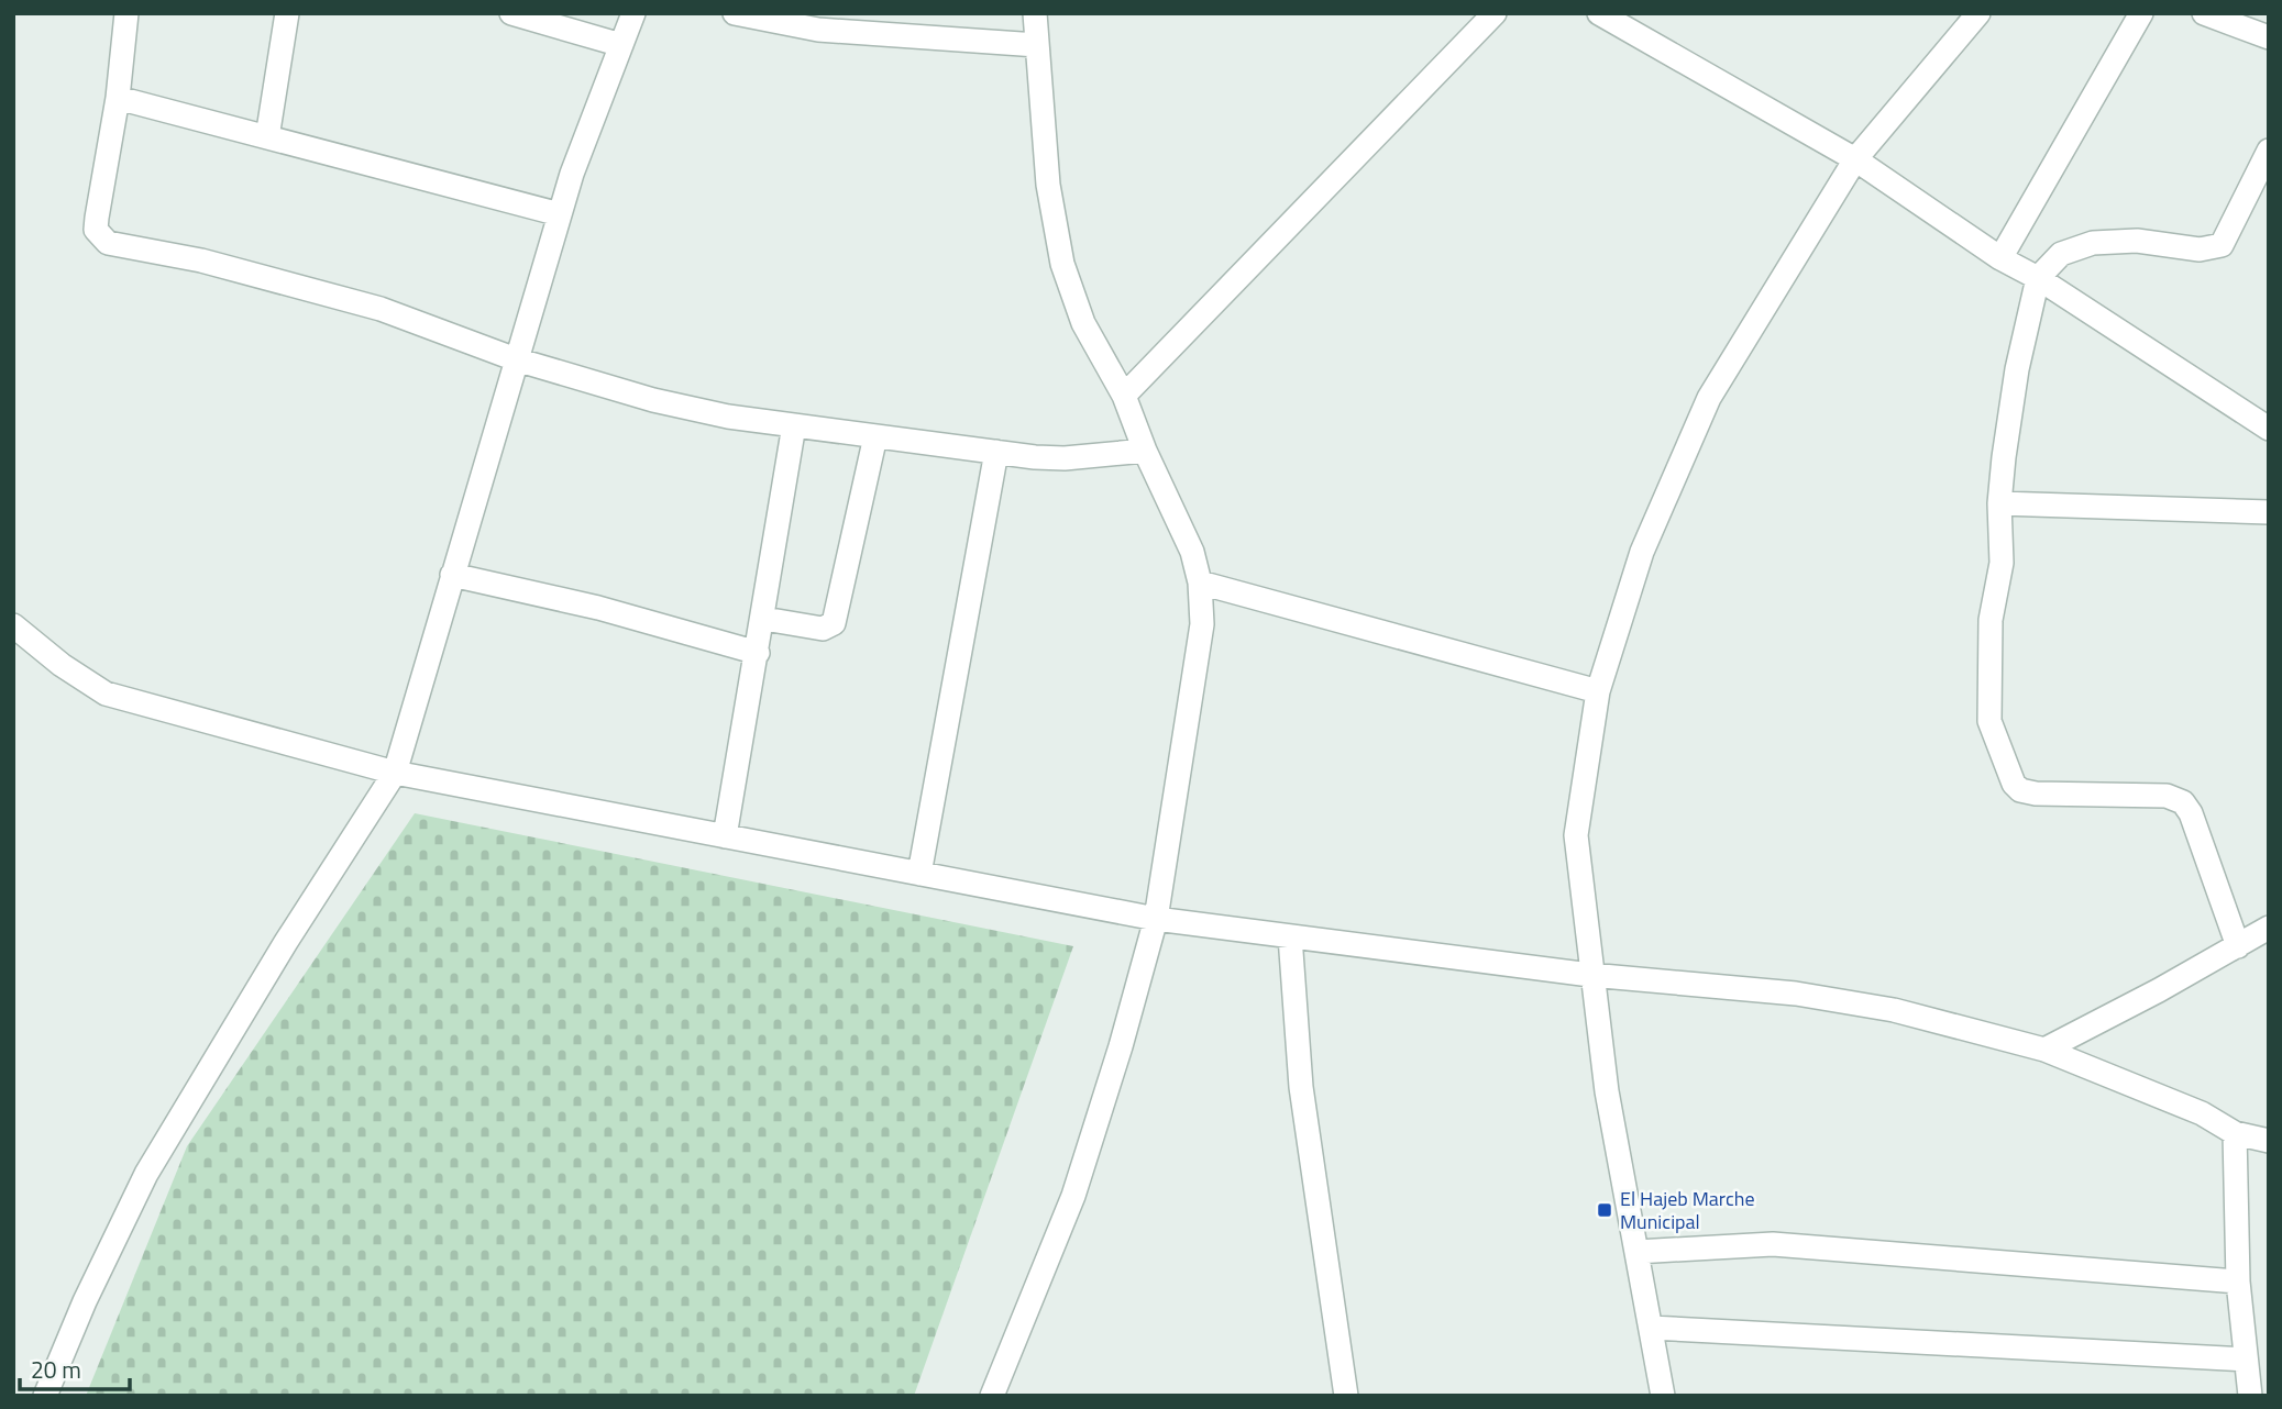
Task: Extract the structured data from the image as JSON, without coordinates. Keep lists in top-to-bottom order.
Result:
{
  "places": {
    "transit": ["El Hajeb Marche Municipal"]
  },
  "scale_bar": "20 m"
}
